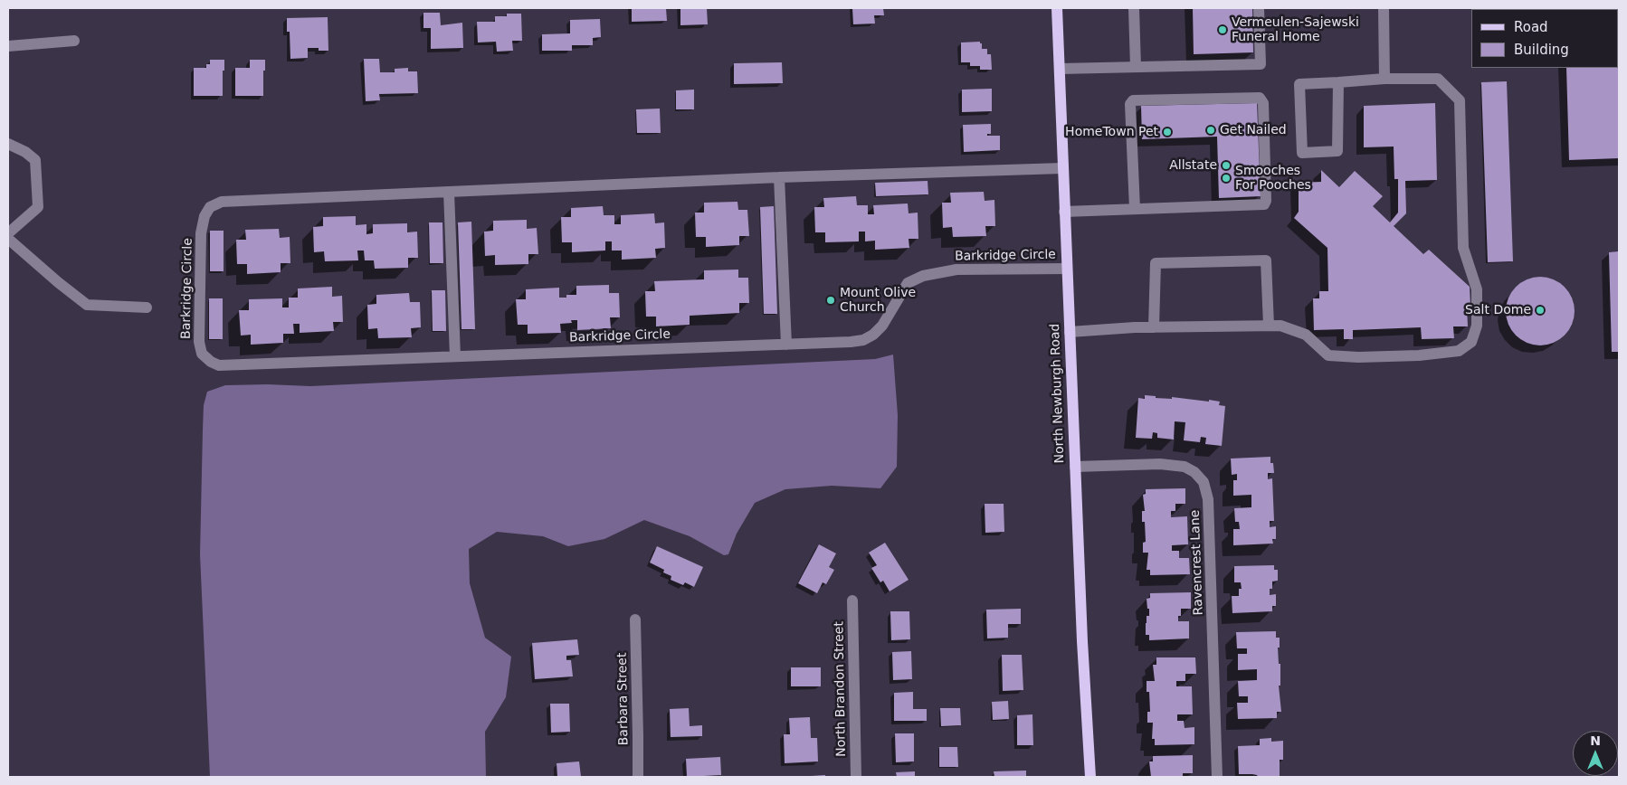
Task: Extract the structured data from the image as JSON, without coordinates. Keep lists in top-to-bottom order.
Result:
{
  "streets": {
    "main road": ["North Newburgh Road"],
    "street": [
      "Barkridge Circle",
      "Ravencrest Lane",
      "North Brandon Street",
      "Barbara Street"
    ]
  },
  "crossings": [
    ["Barkridge Circle", "North Newburgh Road"],
    ["North Newburgh Road", "Ravencrest Lane"]
  ],
  "places": [
    "Vermeulen-Sajewski Funeral Home",
    "Get Nailed",
    "HomeTown Pet",
    "Allstate",
    "Smooches For Pooches",
    "Mount Olive Church",
    "Salt Dome"
  ],
  "legend": ["Road", "Building"],
  "north": "top"
}
